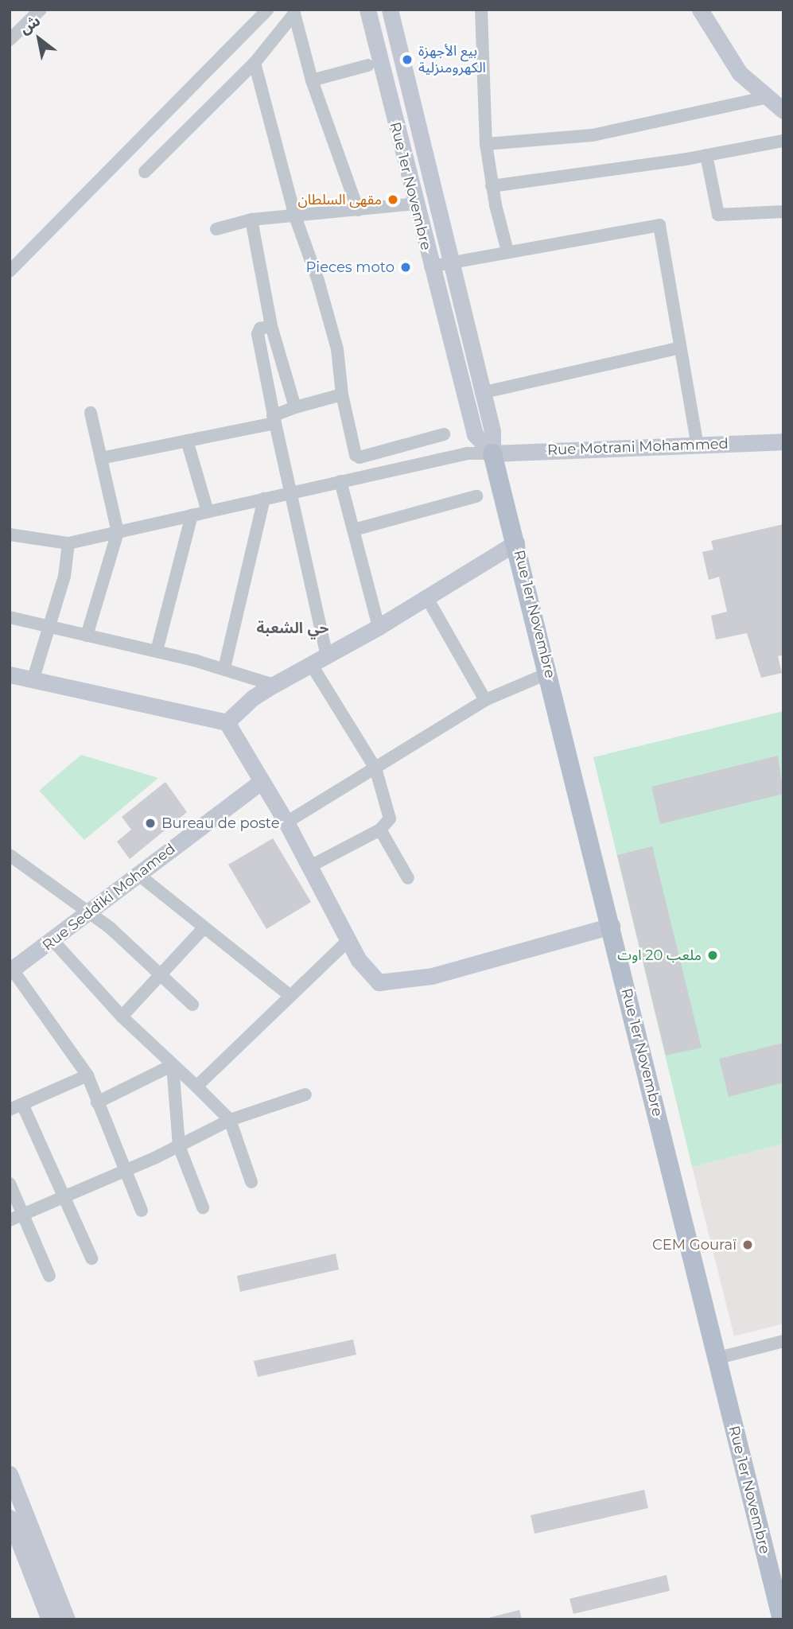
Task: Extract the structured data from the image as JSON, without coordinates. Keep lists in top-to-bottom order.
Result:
{
  "streets": {
    "main road": ["Rue 1er Novembre"],
    "street": ["Rue Motrani Mohammed", "Rue Seddiki Mohamed"]
  },
  "crossings": [
    ["Rue 1er Novembre", "Rue Motrani Mohammed"]
  ],
  "districts": ["حي الشعبة"],
  "places": [
    "بيع الأجهزة الكهرومنزلية",
    "مقهى السلطان",
    "Pieces moto",
    "Bureau de poste",
    "ملعب 20 اوت",
    "CEM Gouraï"
  ],
  "north": "top left"
}
